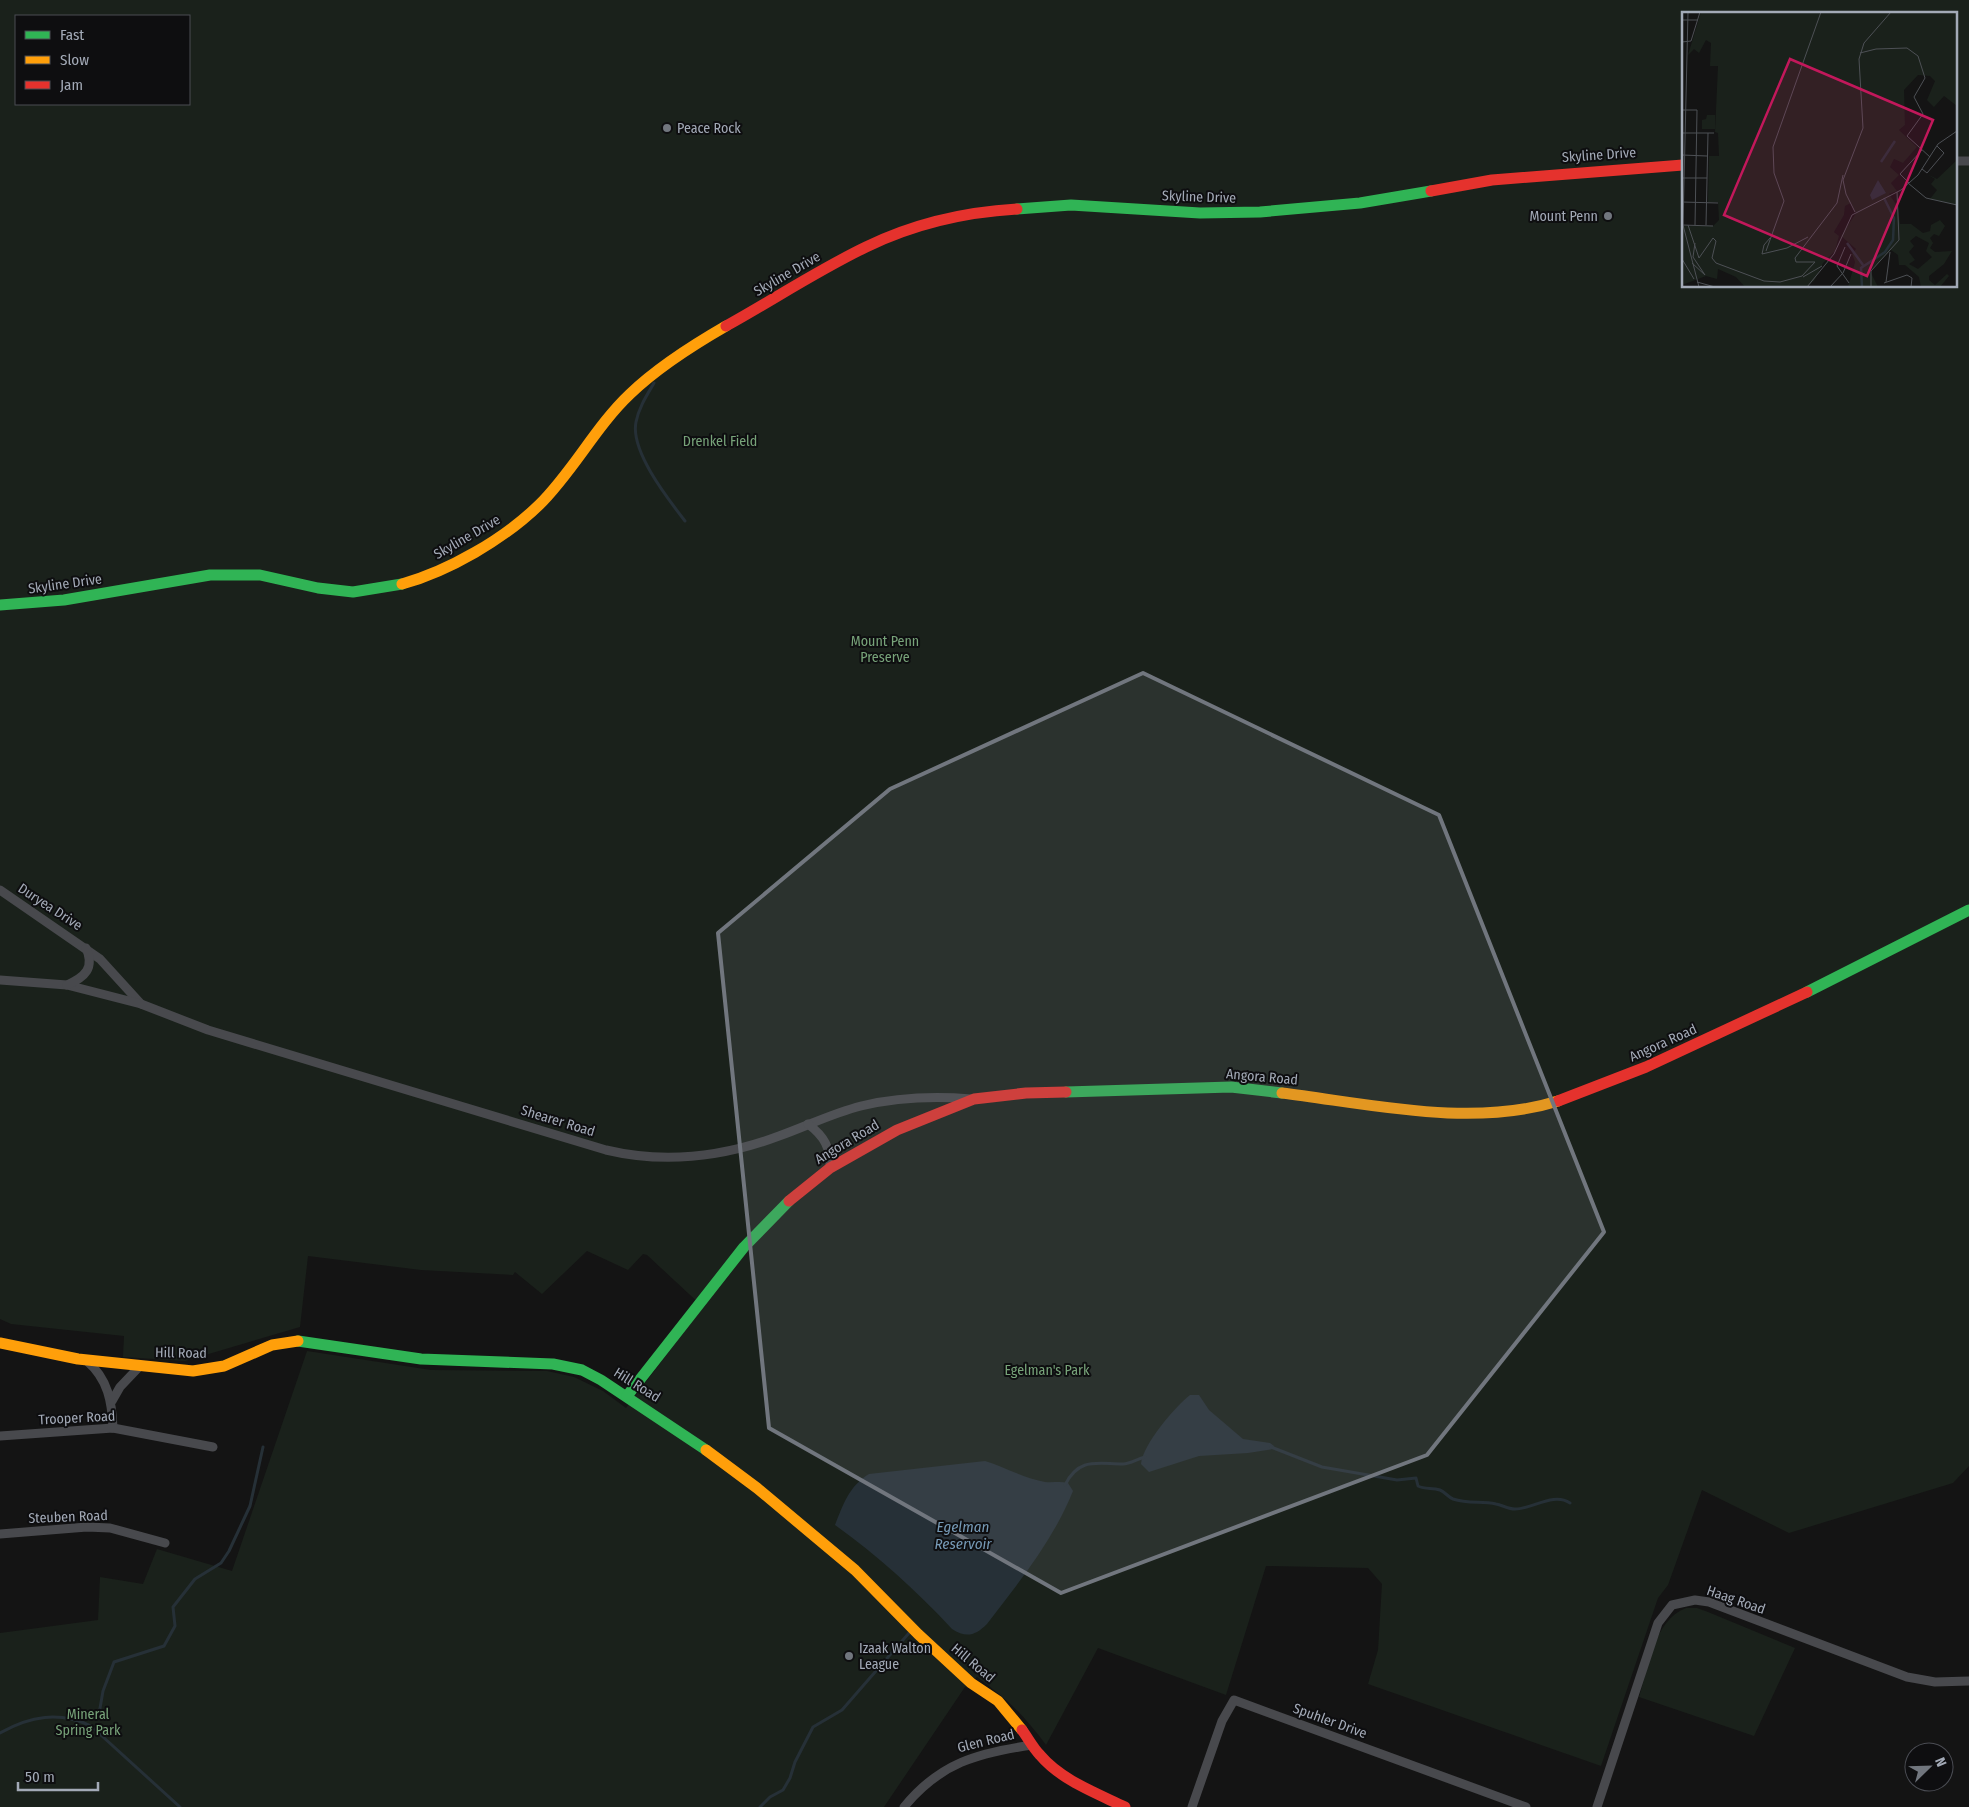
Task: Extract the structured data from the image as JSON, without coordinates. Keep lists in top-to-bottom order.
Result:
{
  "streets": {
    "street": [
      "Skyline Drive",
      "Duryea Drive",
      "Angora Road",
      "Shearer Road",
      "Hill Road",
      "Trooper Road",
      "Steuben Road",
      "Haag Road",
      "Spuhler Drive",
      "Glen Road"
    ]
  },
  "crossings": [
    ["Duryea Drive", "Shearer Road"],
    ["Angora Road", "Shearer Road"],
    ["Angora Road", "Hill Road"],
    ["Hill Road", "Glen Road"]
  ],
  "water": ["Egelman Reservoir"],
  "parks": [
    "Drenkel Field",
    "Mount Penn Preserve",
    "Egelman's Park",
    "Mineral Spring Park"
  ],
  "places": ["Peace Rock", "Mount Penn", "Izaak Walton League"],
  "legend": ["Fast", "Slow", "Jam"],
  "scale_bar": "50 m",
  "north": "top right"
}
